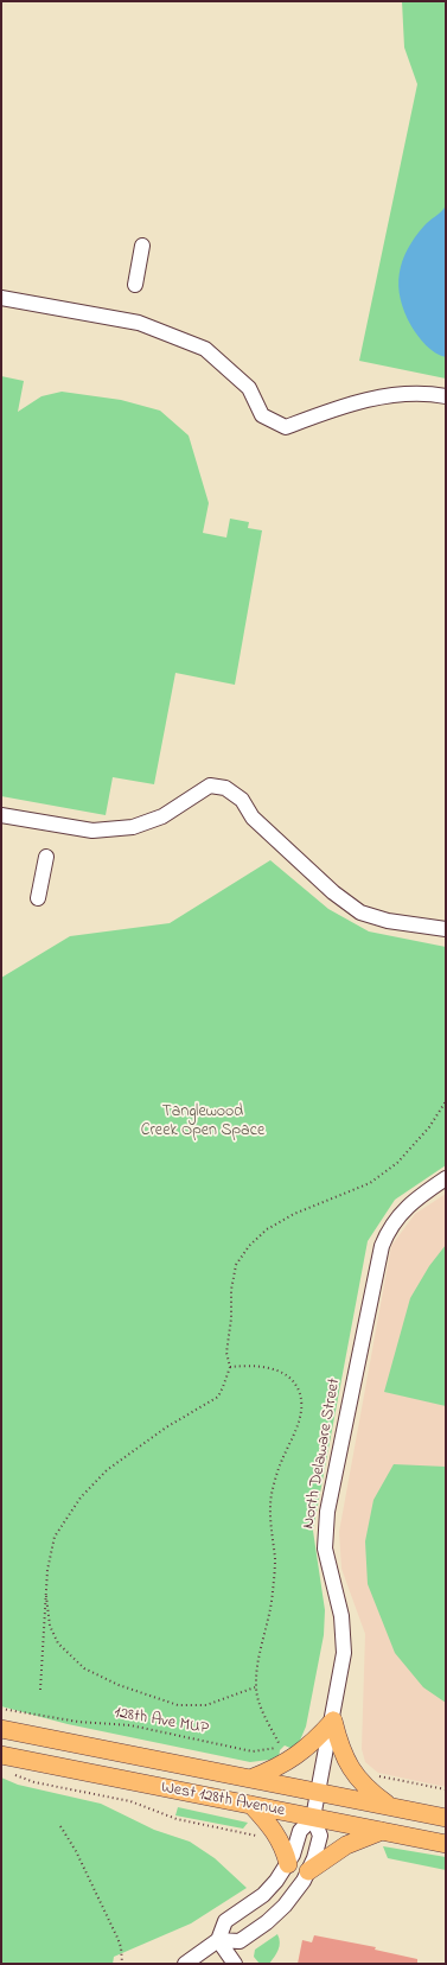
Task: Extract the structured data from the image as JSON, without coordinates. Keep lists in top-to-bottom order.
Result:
{
  "streets": {
    "main road": ["West 128th Avenue"],
    "street": ["North Delaware Street"],
    "path": ["128th Ave MUP"]
  },
  "crossings": [
    ["North Delaware Street", "West 128th Avenue"]
  ],
  "parks": ["Tanglewood Creek Open Space"]
}
